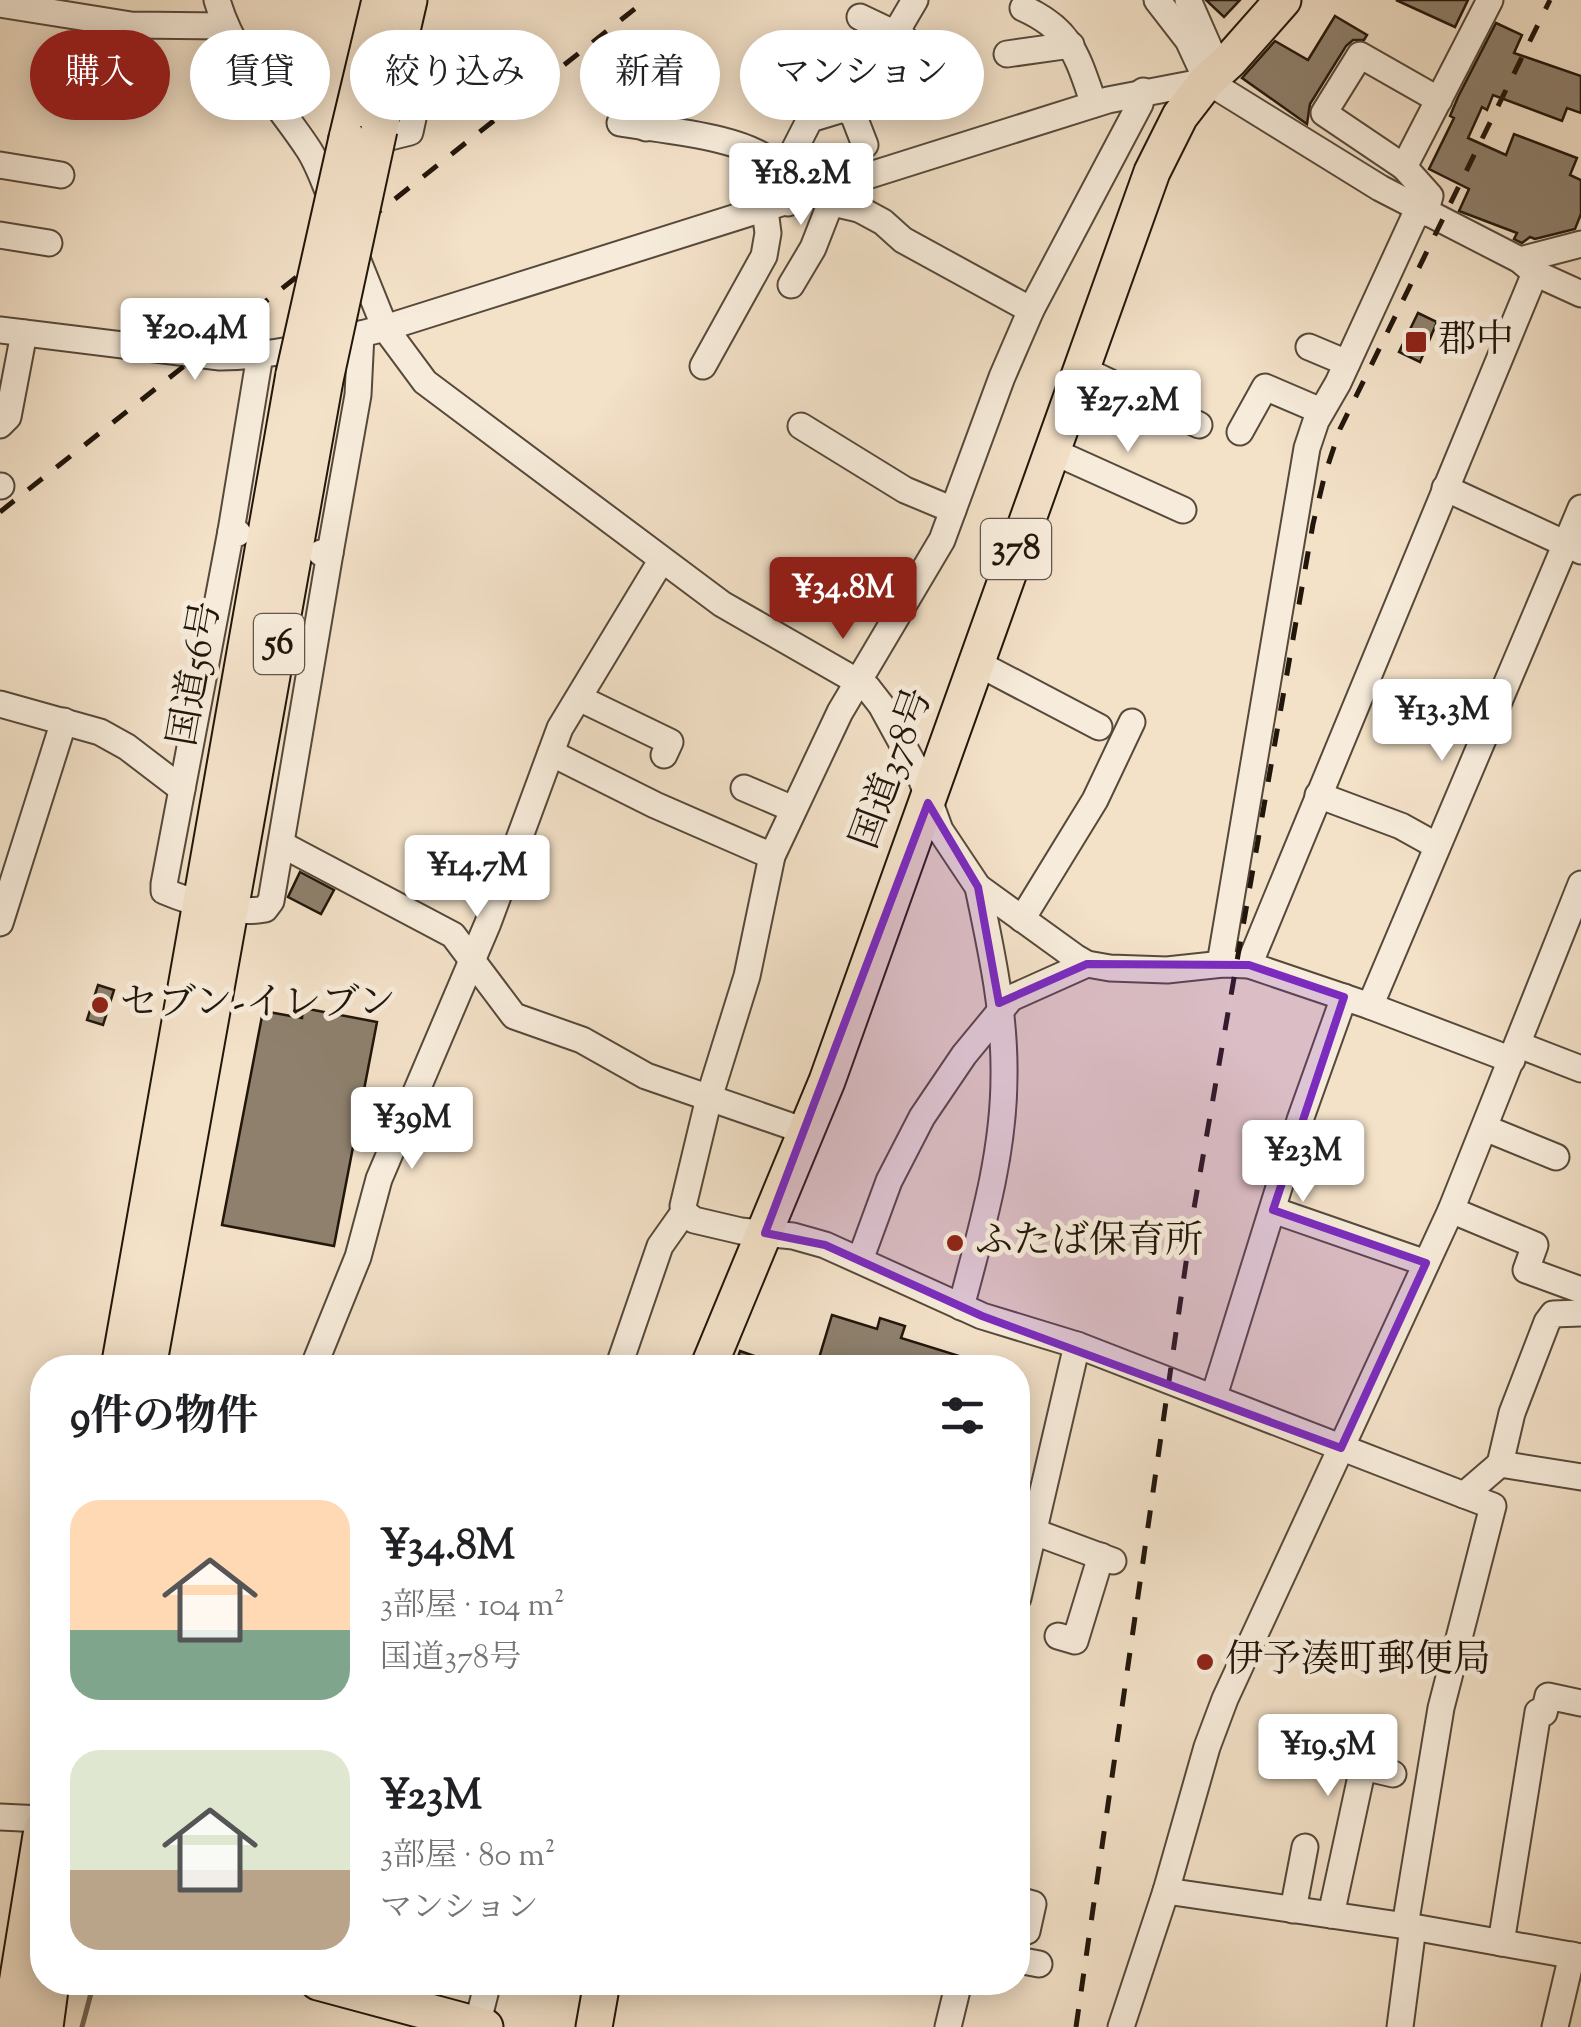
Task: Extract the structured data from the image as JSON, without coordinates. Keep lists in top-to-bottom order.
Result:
{
  "streets": {
    "highway": [
      "378",
      "56",
      "国道56号",
      "国道378号"
    ]
  },
  "places": {
    "transit": ["郡中"],
    "other": ["セブン-イレブン", "ふたば保育所", "伊予湊町郵便局"]
  },
  "page": {
    "chip": [
      "購入",
      "賃貸",
      "絞り込み",
      "新着",
      "マンション"
    ],
    "price": [
      "¥18.2M",
      "¥20.4M",
      "¥27.2M",
      "¥34.8M",
      "¥13.3M",
      "¥14.7M",
      "¥39M",
      "¥23M",
      "¥19.5M"
    ],
    "heading": "9件の物件",
    "list": [
      {
        "name": "¥34.8M",
        "note": "3部屋 · 104 m² · 国道378号"
      },
      {
        "name": "¥23M",
        "note": "3部屋 · 80 m² · マンション"
      }
    ]
  }
}
